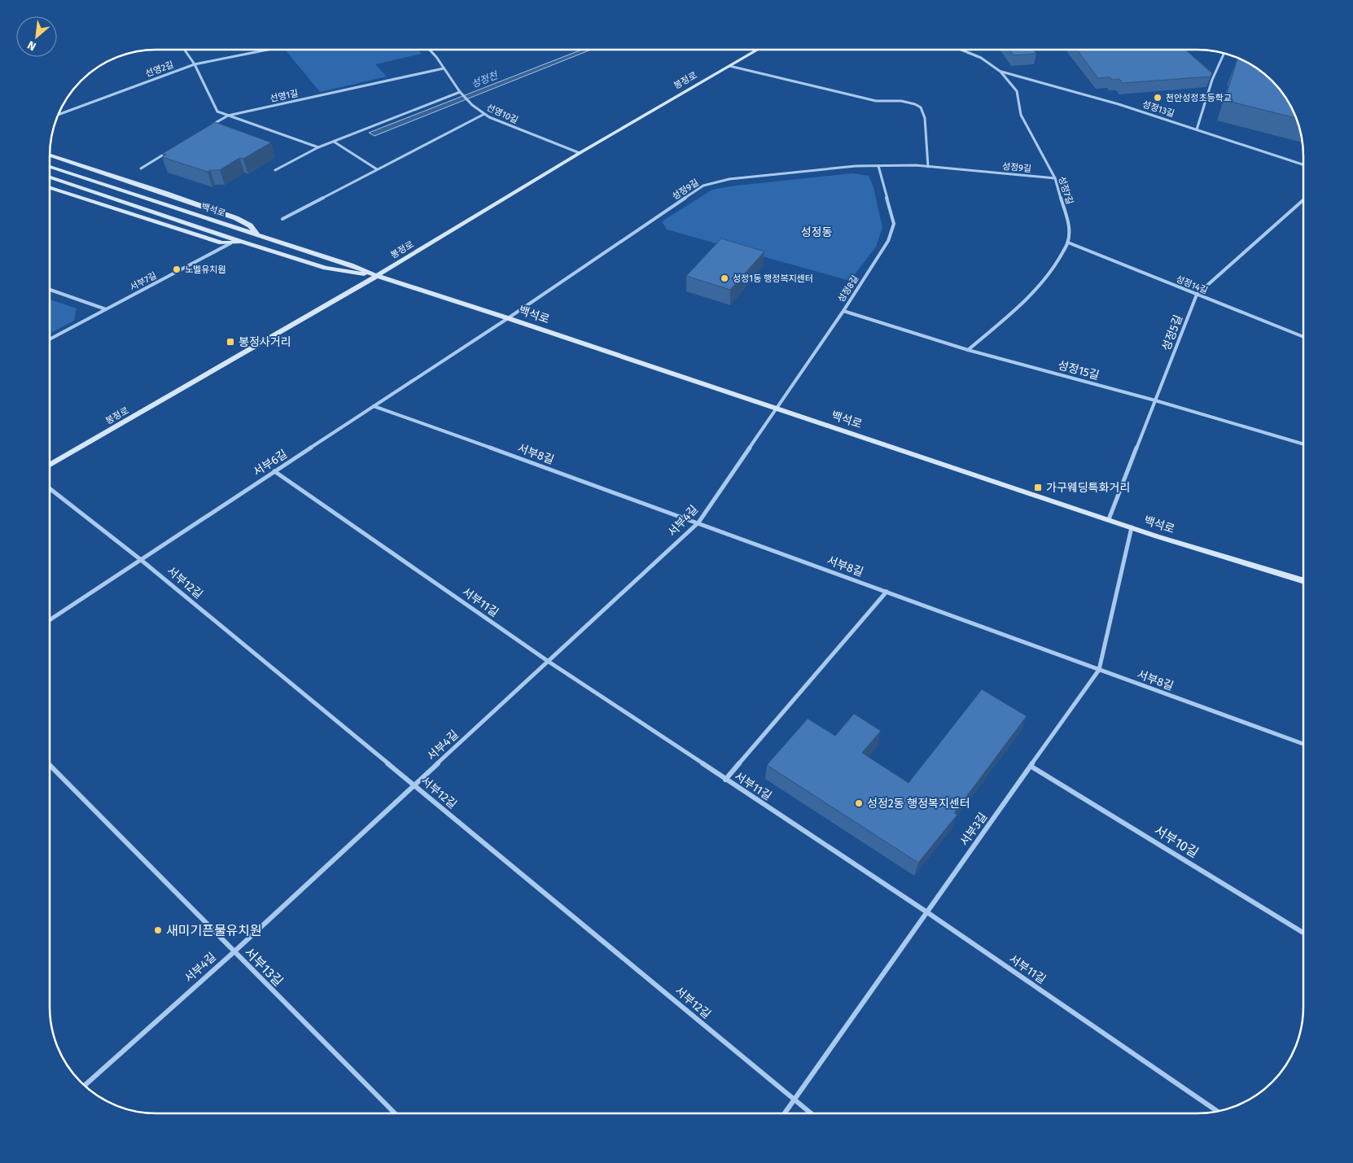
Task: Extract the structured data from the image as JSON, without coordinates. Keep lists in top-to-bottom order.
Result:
{
  "streets": {
    "main road": ["봉정로", "백석로"],
    "street": [
      "선영2길",
      "선영1길",
      "성정13길",
      "선영10길",
      "성정9길",
      "성정7길",
      "서부7길",
      "성정14길",
      "성정8길",
      "성정5길",
      "성정15길",
      "서부8길",
      "서부6길",
      "서부4길",
      "서부12길",
      "서부11길",
      "서부3길",
      "서부10길",
      "서부13길"
    ]
  },
  "crossings": [
    ["봉정로", "선영10길"],
    ["봉정로", "백석로"],
    ["선영1길", "선영10길"],
    ["성정13길", "성정7길"],
    ["성정9길", "성정7길"],
    ["성정9길", "백석로"],
    ["성정9길", "성정8길"],
    ["성정9길", "서부6길"],
    ["성정7길", "성정14길"],
    ["백석로", "성정8길"],
    ["백석로", "성정5길"],
    ["백석로", "서부6길"],
    ["백석로", "서부4길"],
    ["백석로", "서부3길"],
    ["성정14길", "성정5길"],
    ["성정8길", "성정15길"],
    ["성정8길", "서부4길"],
    ["성정5길", "성정15길"],
    ["서부8길", "서부6길"],
    ["서부8길", "서부4길"],
    ["서부8길", "서부3길"],
    ["서부6길", "서부12길"],
    ["서부6길", "서부11길"],
    ["서부4길", "서부12길"],
    ["서부4길", "서부11길"],
    ["서부4길", "서부13길"],
    ["서부12길", "서부3길"],
    ["서부11길", "서부3길"],
    ["서부3길", "서부10길"]
  ],
  "districts": ["성정동"],
  "water": ["성정천"],
  "places": {
    "other": [
      "천안성정초등학교",
      "노벨유치원",
      "성정1동 행정복지센터",
      "성정2동 행정복지센터",
      "새미기픈물유치원"
    ],
    "transit": ["봉정사거리", "가구웨딩특화거리"]
  },
  "north": "bottom left"
}
